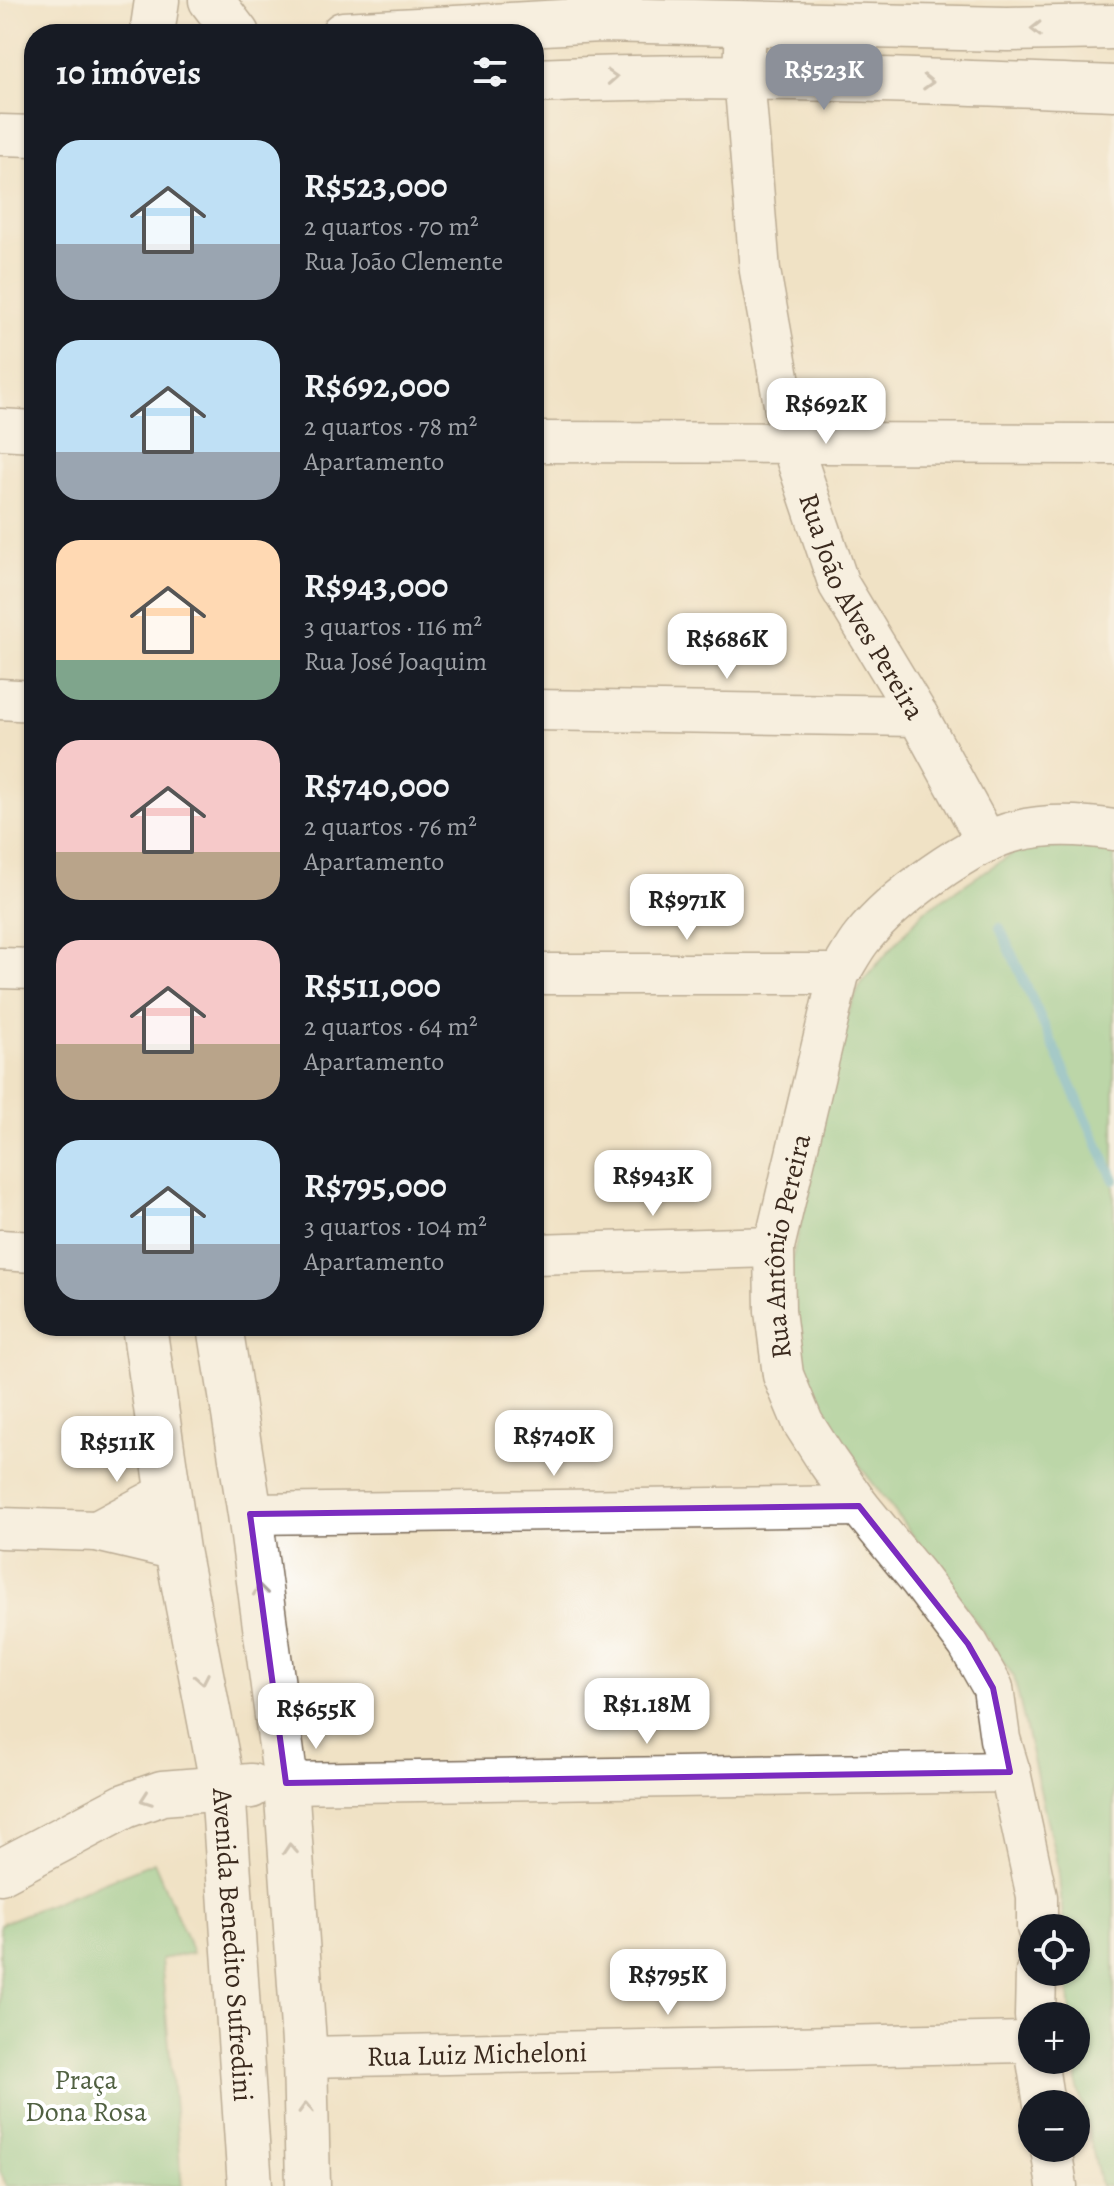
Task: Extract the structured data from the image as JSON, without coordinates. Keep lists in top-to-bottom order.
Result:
{
  "streets": {
    "main road": ["Avenida Benedito Sufredini"],
    "street": ["Rua João Alves Pereira", "Rua Antônio Pereira", "Rua Luiz Micheloni"]
  },
  "crossings": [
    ["Rua João Alves Pereira", "Rua Antônio Pereira"]
  ],
  "parks": ["Praça Dona Rosa"],
  "page": {
    "heading": "10 imóveis",
    "price": [
      "R$523K",
      "R$692K",
      "R$686K",
      "R$971K",
      "R$943K",
      "R$740K",
      "R$511K",
      "R$1.18M",
      "R$655K",
      "R$795K"
    ],
    "list": [
      {
        "name": "R$523,000",
        "note": "2 quartos · 70 m² · Rua João Clemente"
      },
      {
        "name": "R$692,000",
        "note": "2 quartos · 78 m² · Apartamento"
      },
      {
        "name": "R$943,000",
        "note": "3 quartos · 116 m² · Rua José Joaquim"
      },
      {
        "name": "R$740,000",
        "note": "2 quartos · 76 m² · Apartamento"
      },
      {
        "name": "R$511,000",
        "note": "2 quartos · 64 m² · Apartamento"
      },
      {
        "name": "R$795,000",
        "note": "3 quartos · 104 m² · Apartamento"
      }
    ],
    "map_buttons": ["+", "−"]
  }
}
